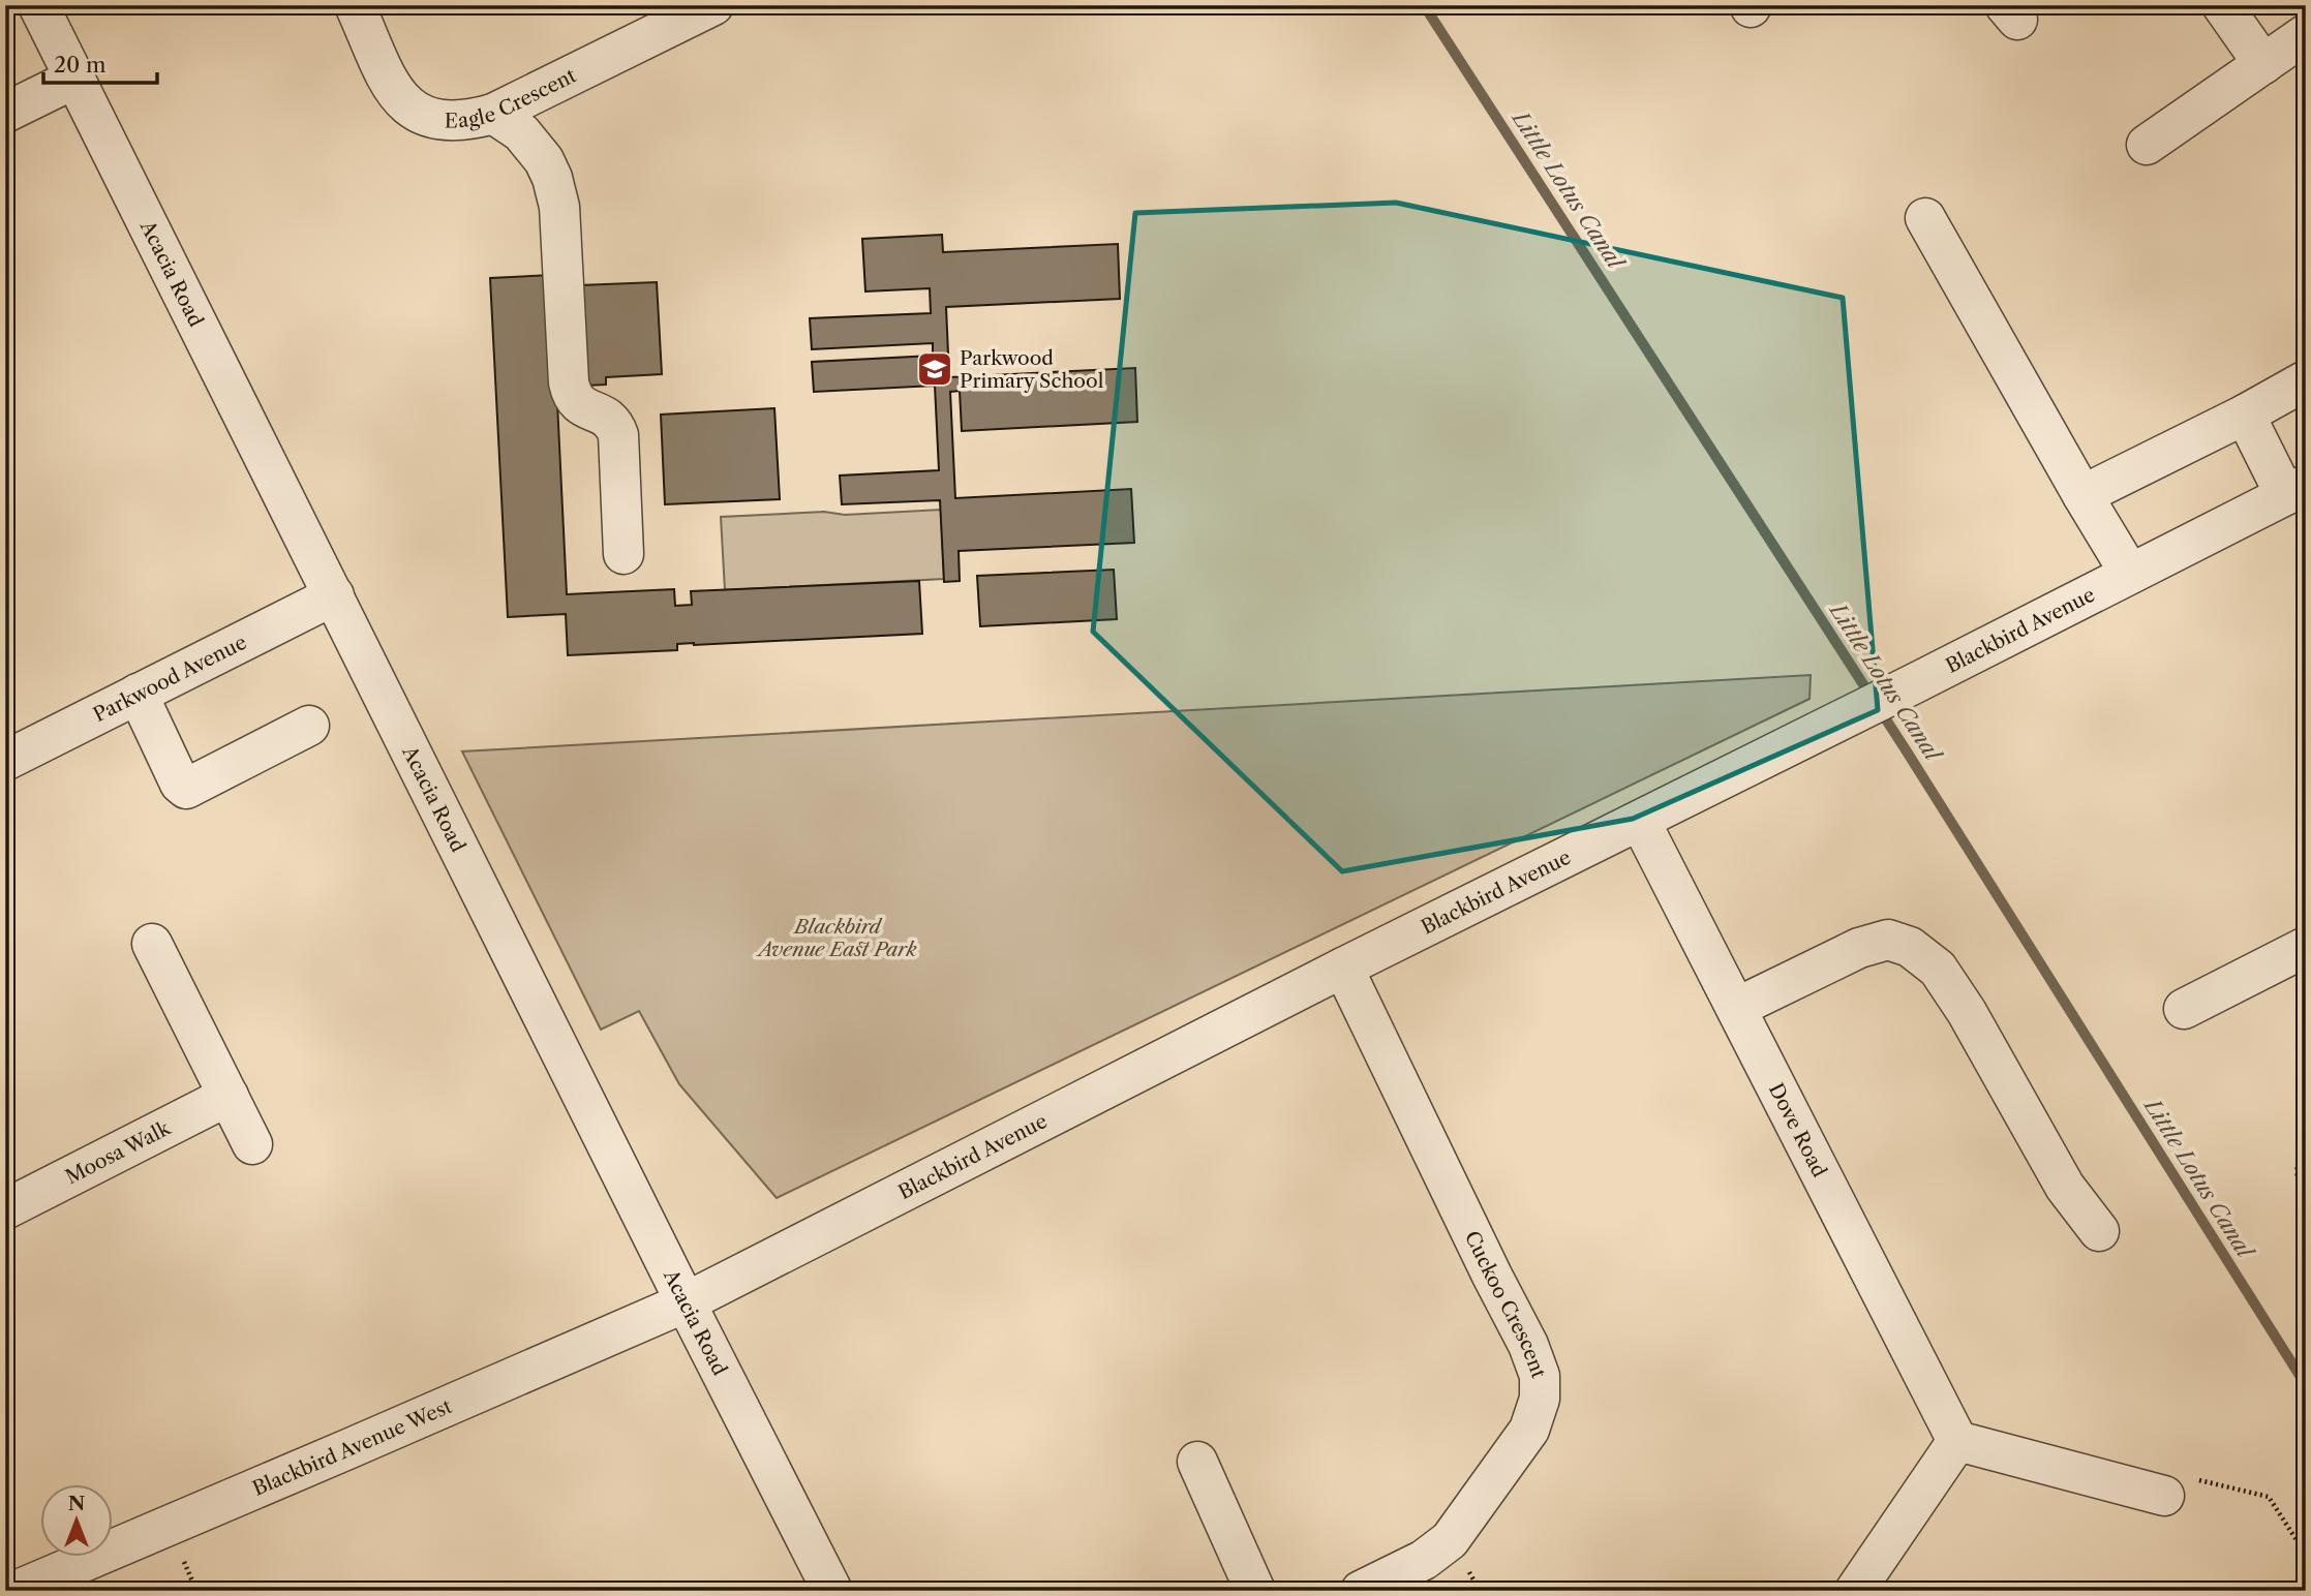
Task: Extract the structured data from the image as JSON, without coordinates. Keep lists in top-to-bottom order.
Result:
{
  "streets": {
    "street": [
      "Eagle Crescent",
      "Acacia Road",
      "Blackbird Avenue",
      "Parkwood Avenue",
      "Dove Road",
      "Moosa Walk",
      "Cuckoo Crescent",
      "Blackbird Avenue West"
    ]
  },
  "crossings": [
    ["Acacia Road", "Blackbird Avenue"],
    ["Acacia Road", "Parkwood Avenue"],
    ["Acacia Road", "Blackbird Avenue West"],
    ["Blackbird Avenue", "Dove Road"],
    ["Blackbird Avenue", "Cuckoo Crescent"],
    ["Blackbird Avenue", "Blackbird Avenue West"]
  ],
  "water": ["Little Lotus Canal"],
  "parks": ["Blackbird Avenue East Park"],
  "places": {
    "school or university": ["Parkwood Primary School"]
  },
  "scale_bar": "20 m",
  "north": "top"
}
